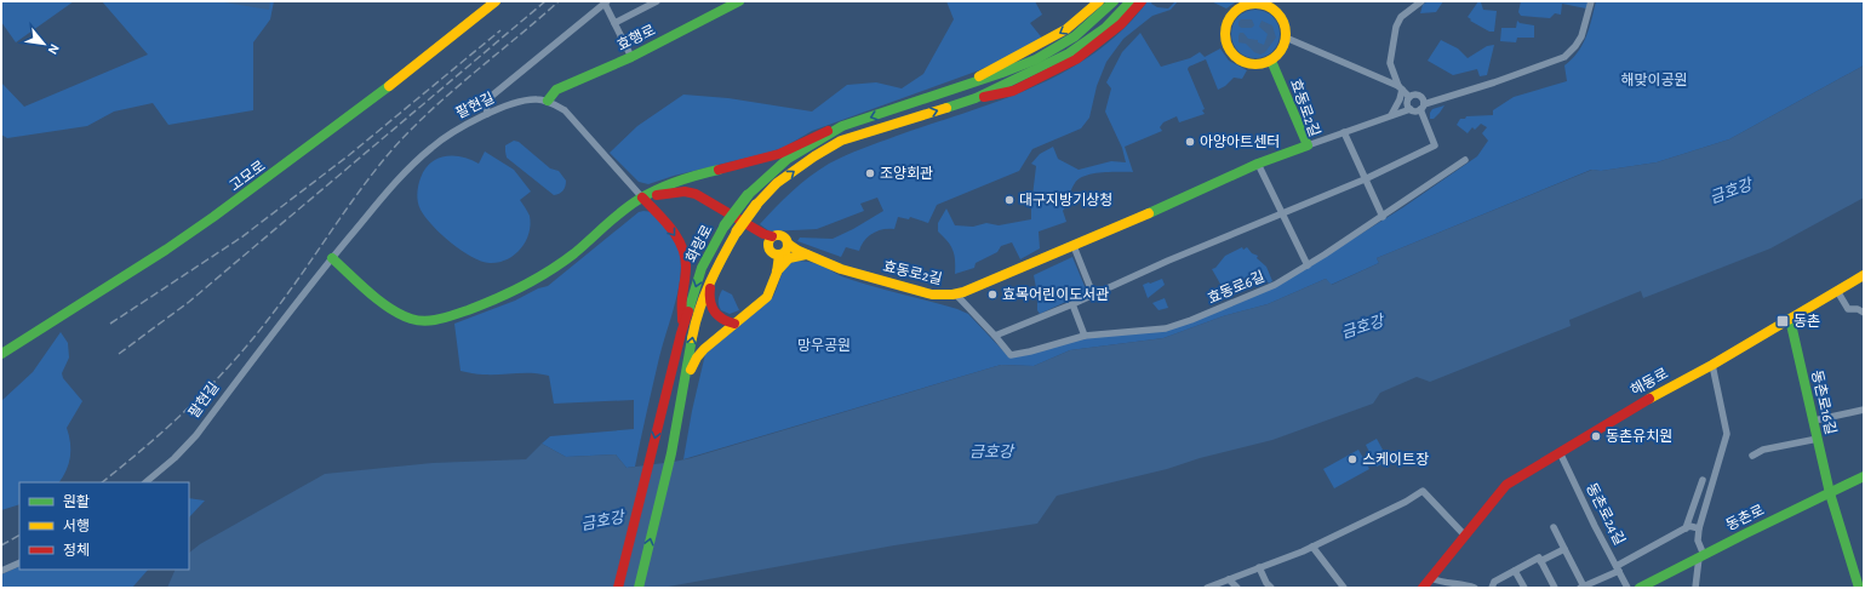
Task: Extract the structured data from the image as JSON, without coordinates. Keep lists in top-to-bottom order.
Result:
{
  "streets": {
    "main road": [
      "효행로",
      "효동로2길",
      "고모로",
      "화랑로",
      "해동로",
      "동촌로16길",
      "동촌로"
    ],
    "street": ["팔현길", "효동로6길", "동촌로24길"]
  },
  "crossings": [
    ["효행로", "팔현길"],
    ["효동로2길", "효동로6길"],
    ["해동로", "동촌로16길"],
    ["해동로", "동촌로24길"],
    ["동촌로16길", "동촌로"]
  ],
  "water": ["금호강"],
  "parks": ["해맞이공원", "망우공원"],
  "places": {
    "other": [
      "아양아트센터",
      "조양회관",
      "대구지방기상청",
      "효목어린이도서관",
      "동촌유치원",
      "스케이트장"
    ],
    "transit": ["동촌"]
  },
  "legend": ["원활", "서행", "정체"],
  "north": "bottom right"
}
